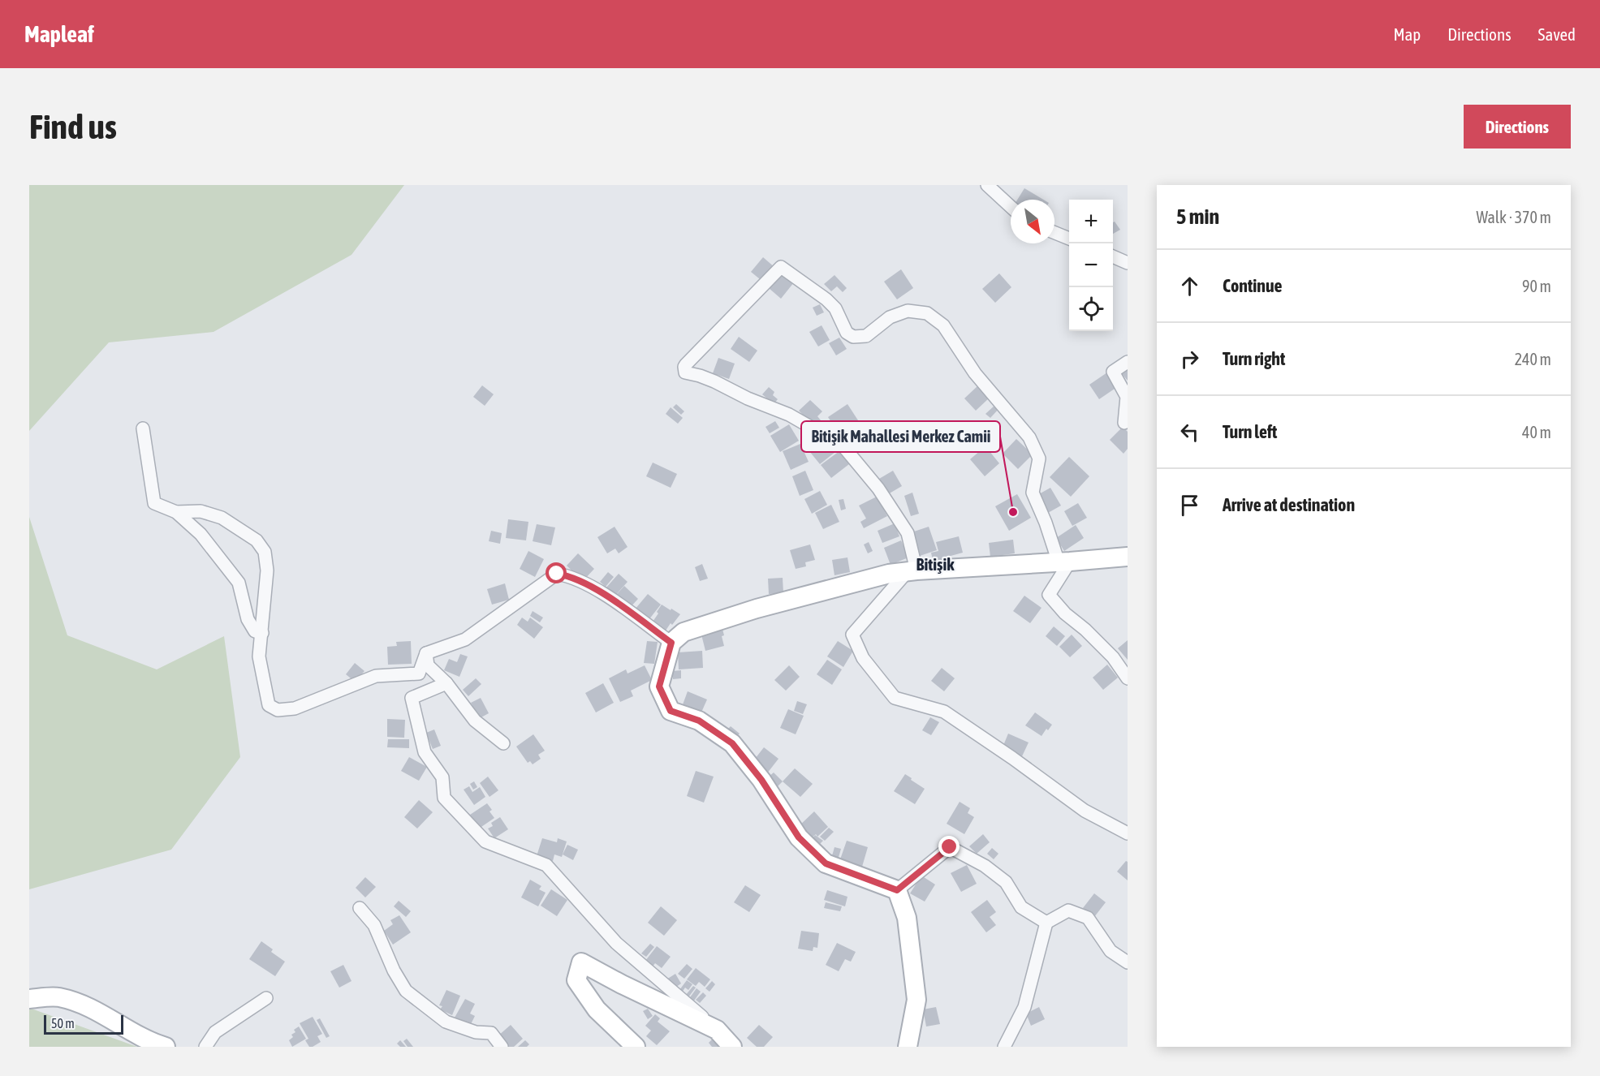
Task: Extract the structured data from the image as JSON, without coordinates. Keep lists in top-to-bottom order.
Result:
{
  "districts": ["Bitişik"],
  "places": ["Bitişik Mahallesi Merkez Camii"],
  "scale_bar": "50 m",
  "north": "bottom right",
  "page": {
    "header": "Mapleaf",
    "nav": ["Map", "Directions", "Saved"],
    "buttons": "Directions",
    "title": "Find us",
    "heading": ["5 min", "Walk · 370 m"],
    "map_buttons": ["+", "−"],
    "list": [
      ["Continue", "90 m"],
      ["Turn right", "240 m"],
      ["Turn left", "40 m"],
      "Arrive at destination"
    ],
    "scale": "50 m"
  }
}
